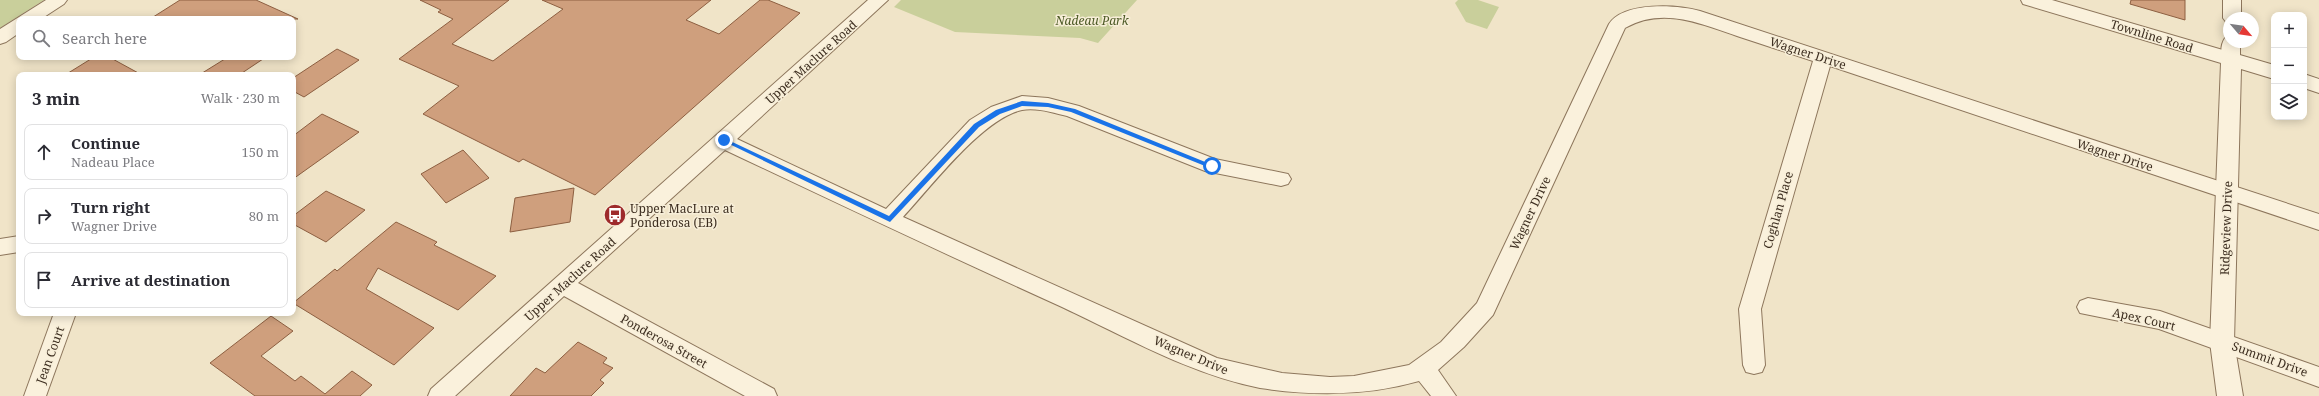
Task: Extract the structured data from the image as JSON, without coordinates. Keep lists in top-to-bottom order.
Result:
{
  "streets": {
    "street": [
      "Townline Road",
      "Wagner Drive",
      "Upper Maclure Road",
      "Coghlan Place",
      "Ridgeview Drive",
      "Apex Court",
      "Ponderosa Street",
      "Jean Court",
      "Summit Drive"
    ]
  },
  "crossings": [
    ["Townline Road", "Ridgeview Drive"],
    ["Wagner Drive", "Upper Maclure Road"],
    ["Wagner Drive", "Coghlan Place"],
    ["Wagner Drive", "Ridgeview Drive"],
    ["Upper Maclure Road", "Ponderosa Street"],
    ["Ridgeview Drive", "Apex Court"],
    ["Ridgeview Drive", "Summit Drive"],
    ["Apex Court", "Summit Drive"]
  ],
  "parks": ["Nadeau Park"],
  "places": {
    "bus stop": ["Upper MacLure at Ponderosa (EB)"]
  },
  "north": "bottom right",
  "page": {
    "map_buttons": ["+", "−"],
    "search": "Search here",
    "heading": ["3 min", "Walk · 230 m"],
    "list": [
      ["Continue", "Nadeau Place", "150 m"],
      ["Turn right", "Wagner Drive", "80 m"],
      "Arrive at destination"
    ]
  }
}
